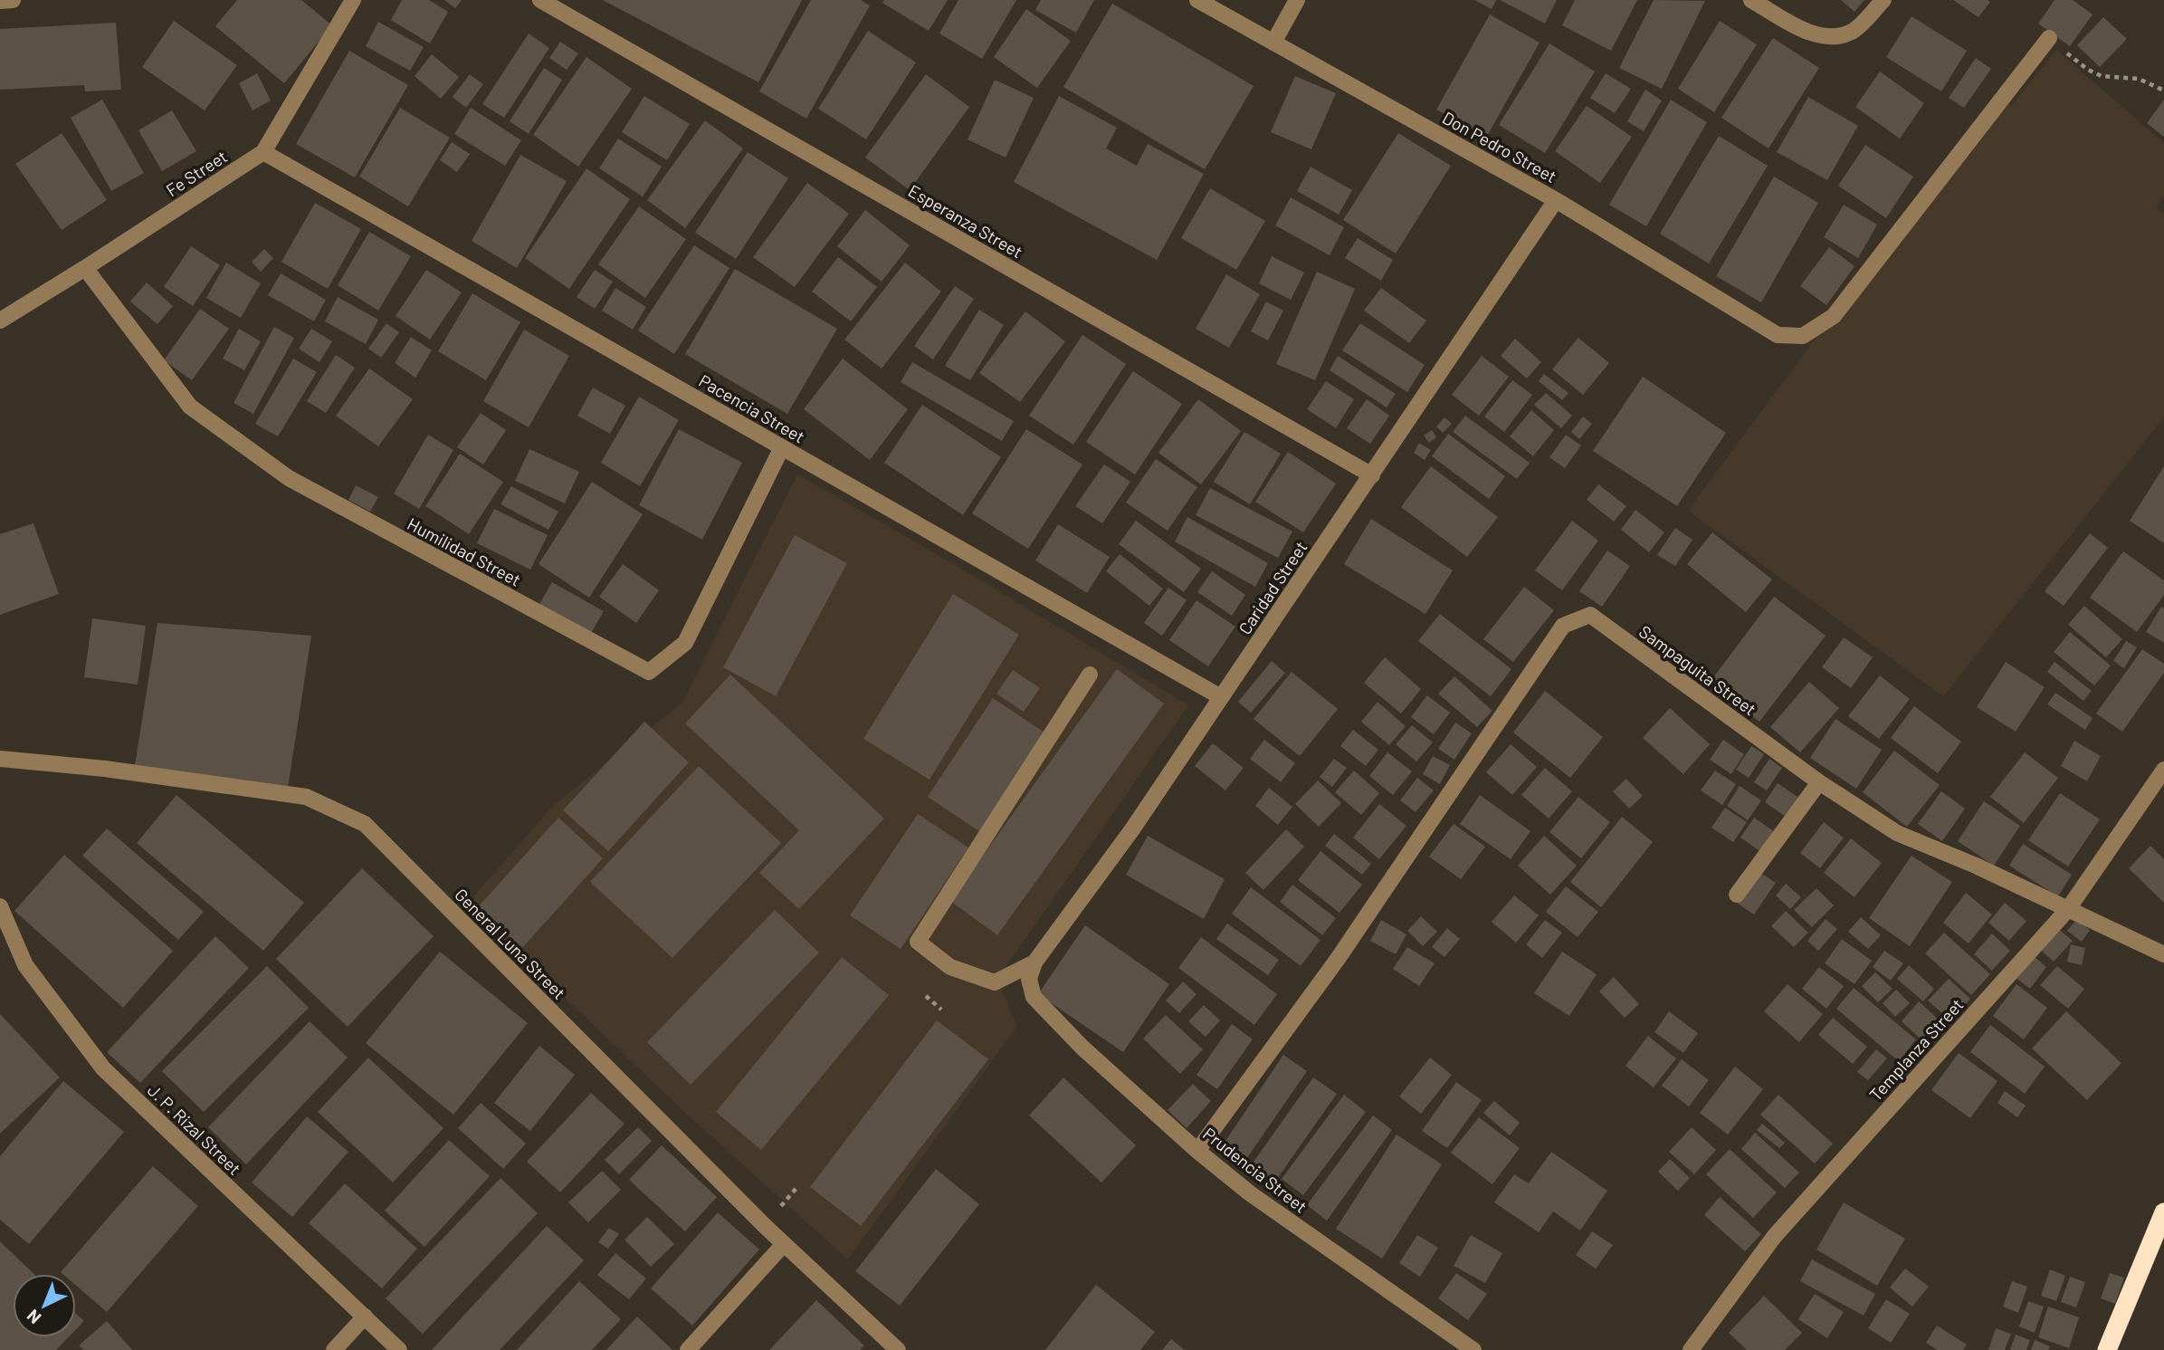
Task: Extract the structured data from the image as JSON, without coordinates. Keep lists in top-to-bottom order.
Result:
{
  "streets": {
    "street": [
      "Don Pedro Street",
      "Fe Street",
      "Esperanza Street",
      "Pacencia Street",
      "Humilidad Street",
      "Caridad Street",
      "Sampaguita Street",
      "General Luna Street",
      "Templanza Street",
      "J. P. Rizal Street",
      "Prudencia Street"
    ]
  },
  "crossings": [
    ["Don Pedro Street", "Caridad Street"],
    ["Fe Street", "Pacencia Street"],
    ["Fe Street", "Humilidad Street"],
    ["Esperanza Street", "Caridad Street"],
    ["Pacencia Street", "Humilidad Street"],
    ["Pacencia Street", "Caridad Street"],
    ["Caridad Street", "Prudencia Street"],
    ["Sampaguita Street", "Templanza Street"],
    ["Sampaguita Street", "Prudencia Street"]
  ],
  "north": "bottom left"
}
